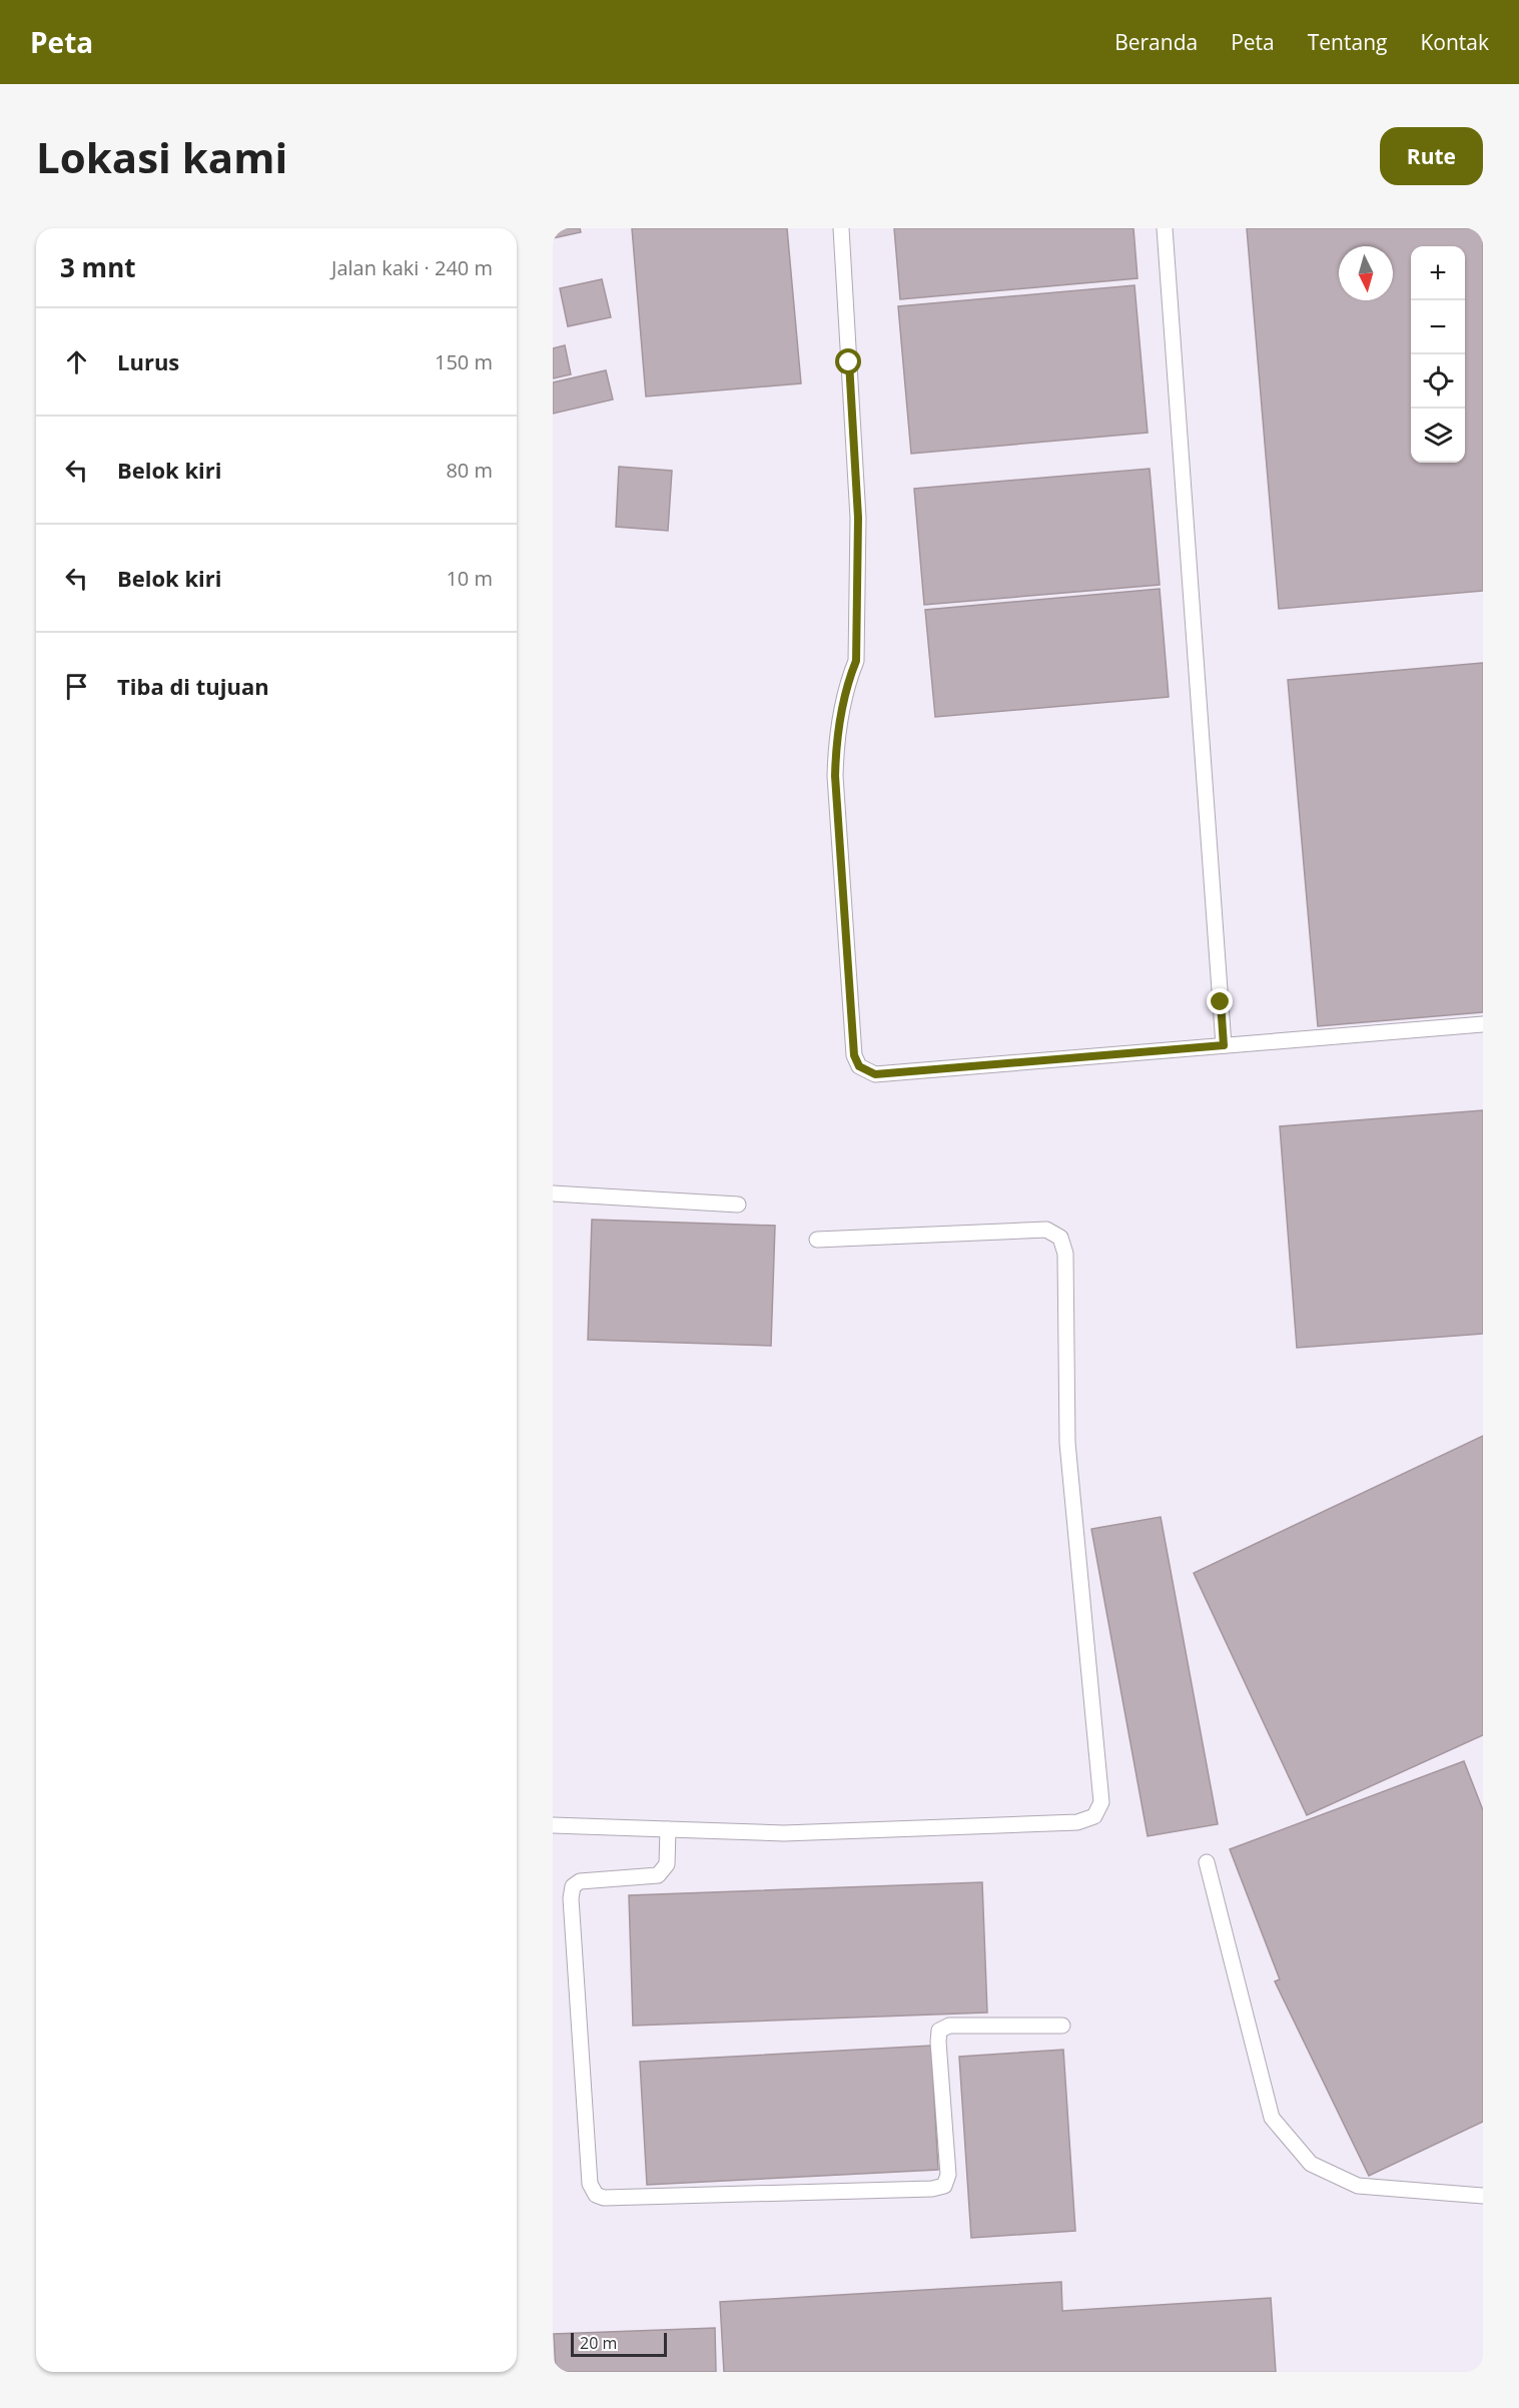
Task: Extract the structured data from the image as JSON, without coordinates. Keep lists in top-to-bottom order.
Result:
{
  "scale_bar": "20 m",
  "north": "bottom",
  "page": {
    "header": "Peta",
    "nav": [
      "Beranda",
      "Peta",
      "Tentang",
      "Kontak"
    ],
    "buttons": "Rute",
    "title": "Lokasi kami",
    "heading": ["3 mnt", "Jalan kaki · 240 m"],
    "map_buttons": ["+", "−"],
    "list": [
      ["Lurus", "150 m"],
      ["Belok kiri", "80 m"],
      ["Belok kiri", "10 m"],
      "Tiba di tujuan"
    ],
    "scale": "20 m"
  }
}
